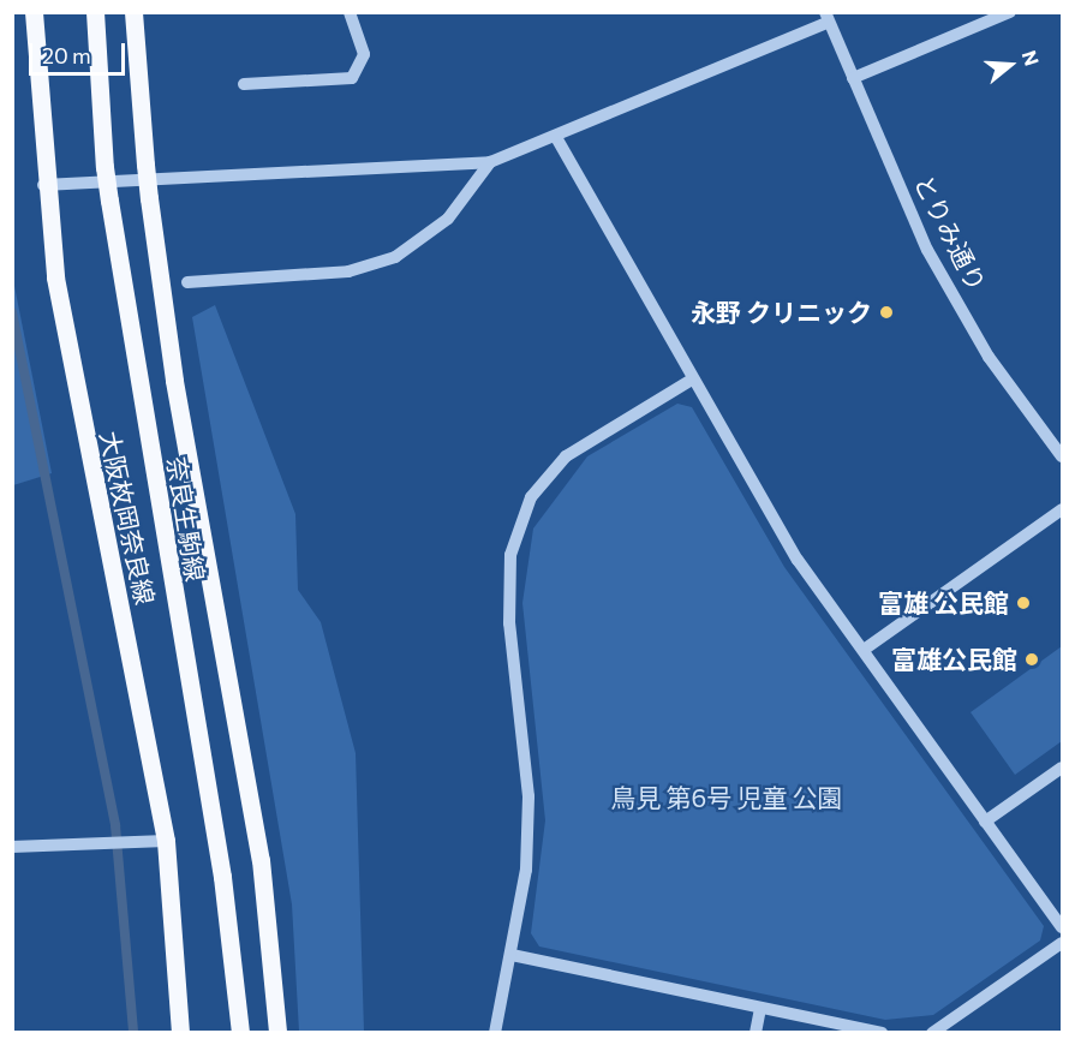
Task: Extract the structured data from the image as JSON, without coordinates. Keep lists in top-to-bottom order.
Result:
{
  "streets": {
    "main road": ["大阪枚岡奈良線", "奈良生駒線"],
    "street": ["とりみ通り"]
  },
  "parks": ["鳥見 第6号 児童 公園"],
  "places": ["永野 クリニック", "富雄 公民館", "富雄公民館"],
  "scale_bar": "20 m",
  "north": "right"
}
